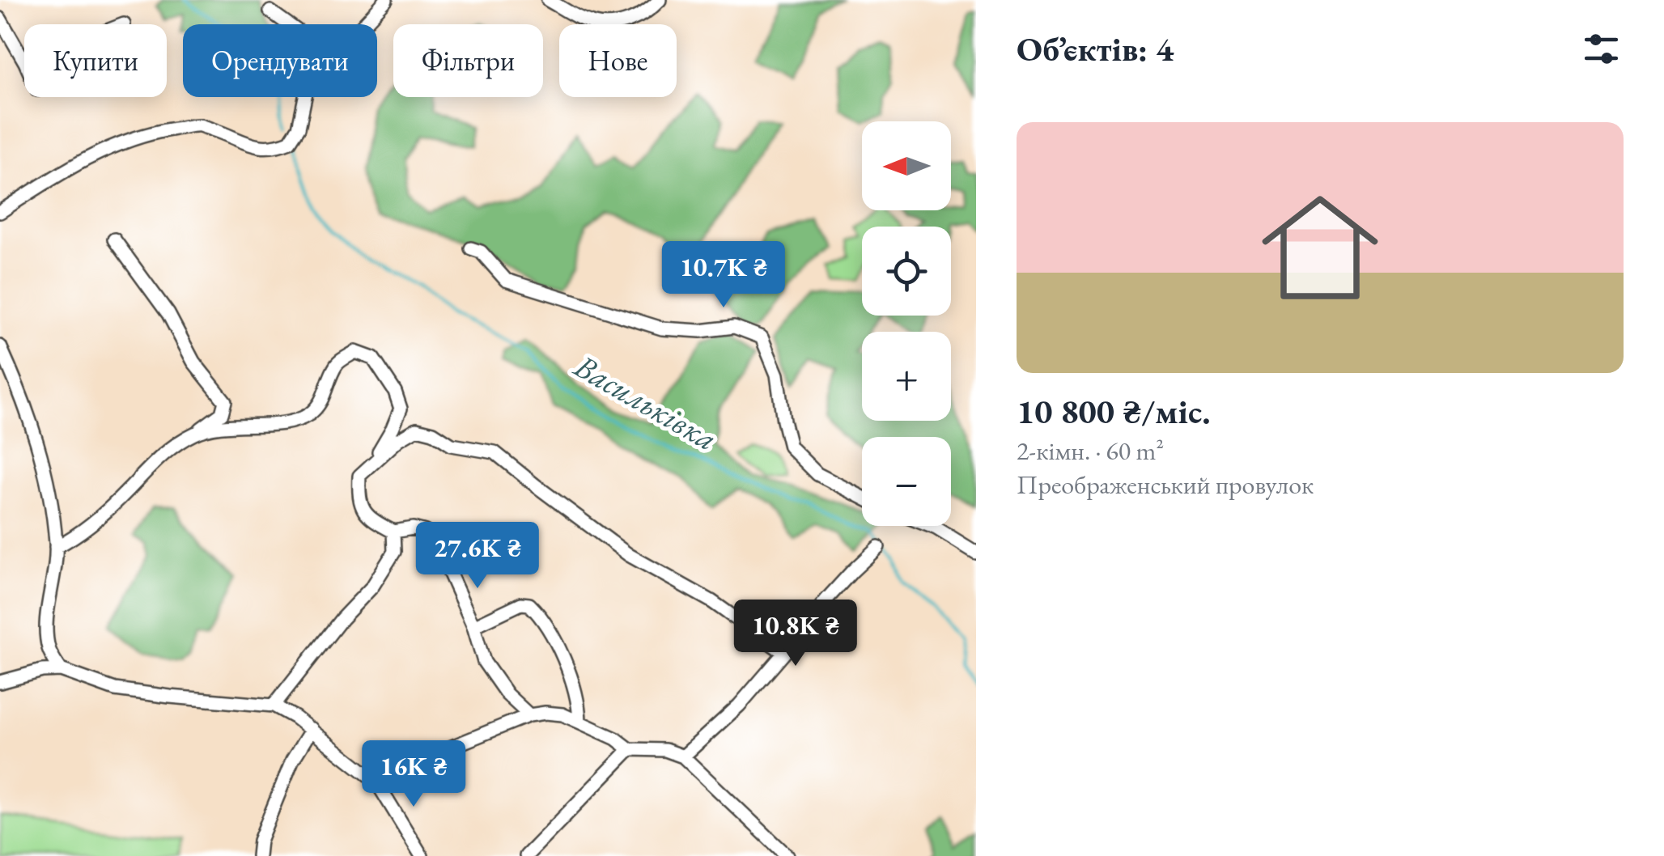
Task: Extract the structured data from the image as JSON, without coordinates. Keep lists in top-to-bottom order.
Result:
{
  "water": ["Васильківка"],
  "north": "left",
  "page": {
    "heading": "Об’єктів: 4",
    "chip": [
      "Купити",
      "Орендувати",
      "Фільтри",
      "Нове"
    ],
    "list": [
      {
        "name": "10 800 ₴/міс.",
        "note": "2-кімн. · 60 m² · Преображенський провулок"
      }
    ],
    "map_buttons": ["+", "−"],
    "price": [
      "10.7K ₴",
      "27.6K ₴",
      "10.8K ₴",
      "16K ₴"
    ]
  }
}
